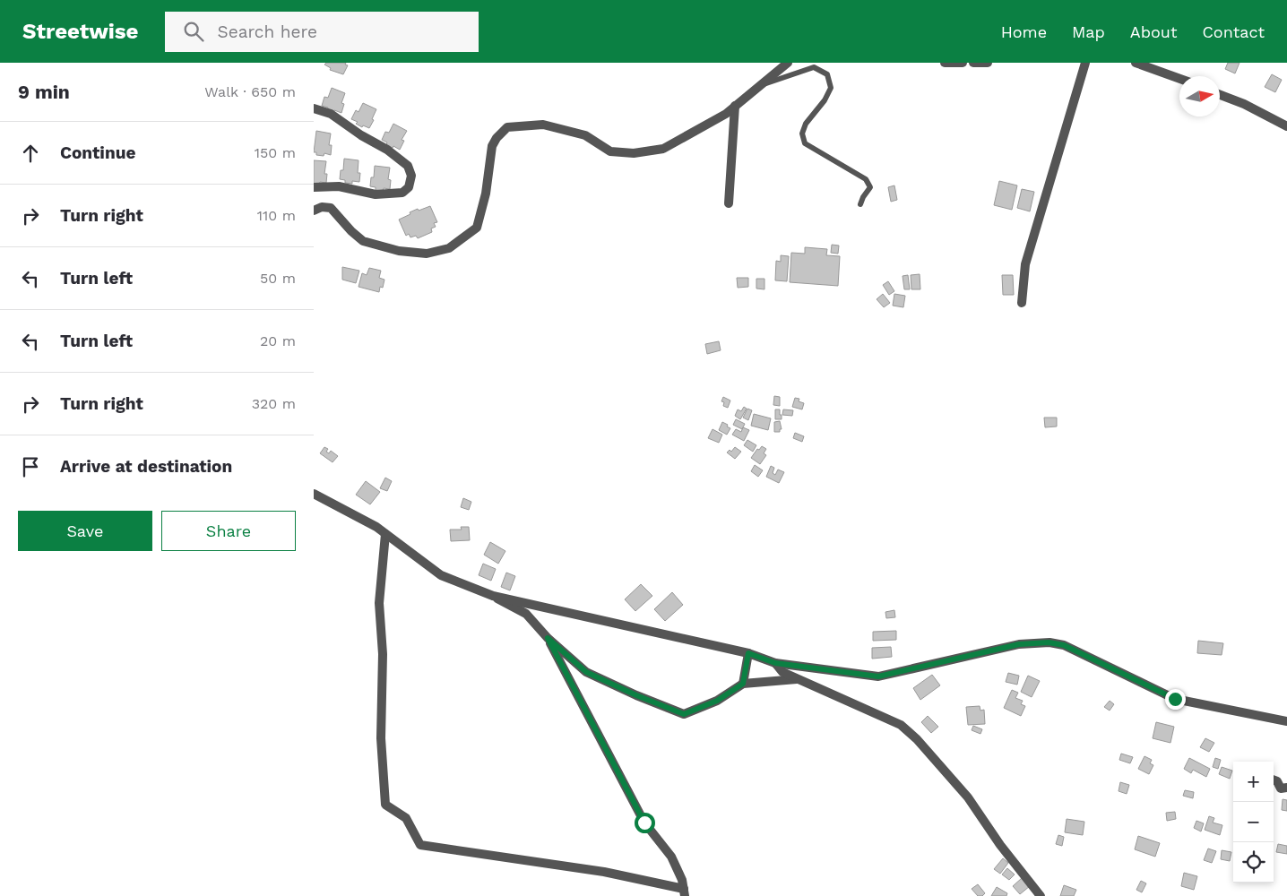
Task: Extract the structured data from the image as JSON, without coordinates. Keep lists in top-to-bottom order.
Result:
{
  "north": "right",
  "page": {
    "header": "Streetwise",
    "search": "Search here",
    "nav": [
      "Home",
      "Map",
      "About",
      "Contact"
    ],
    "heading": ["9 min", "Walk · 650 m"],
    "list": [
      ["Continue", "150 m"],
      ["Turn right", "110 m"],
      ["Turn left", "50 m"],
      ["Turn left", "20 m"],
      ["Turn right", "320 m"],
      "Arrive at destination"
    ],
    "buttons": ["Save", "Share"],
    "map_buttons": ["+", "−"]
  }
}
